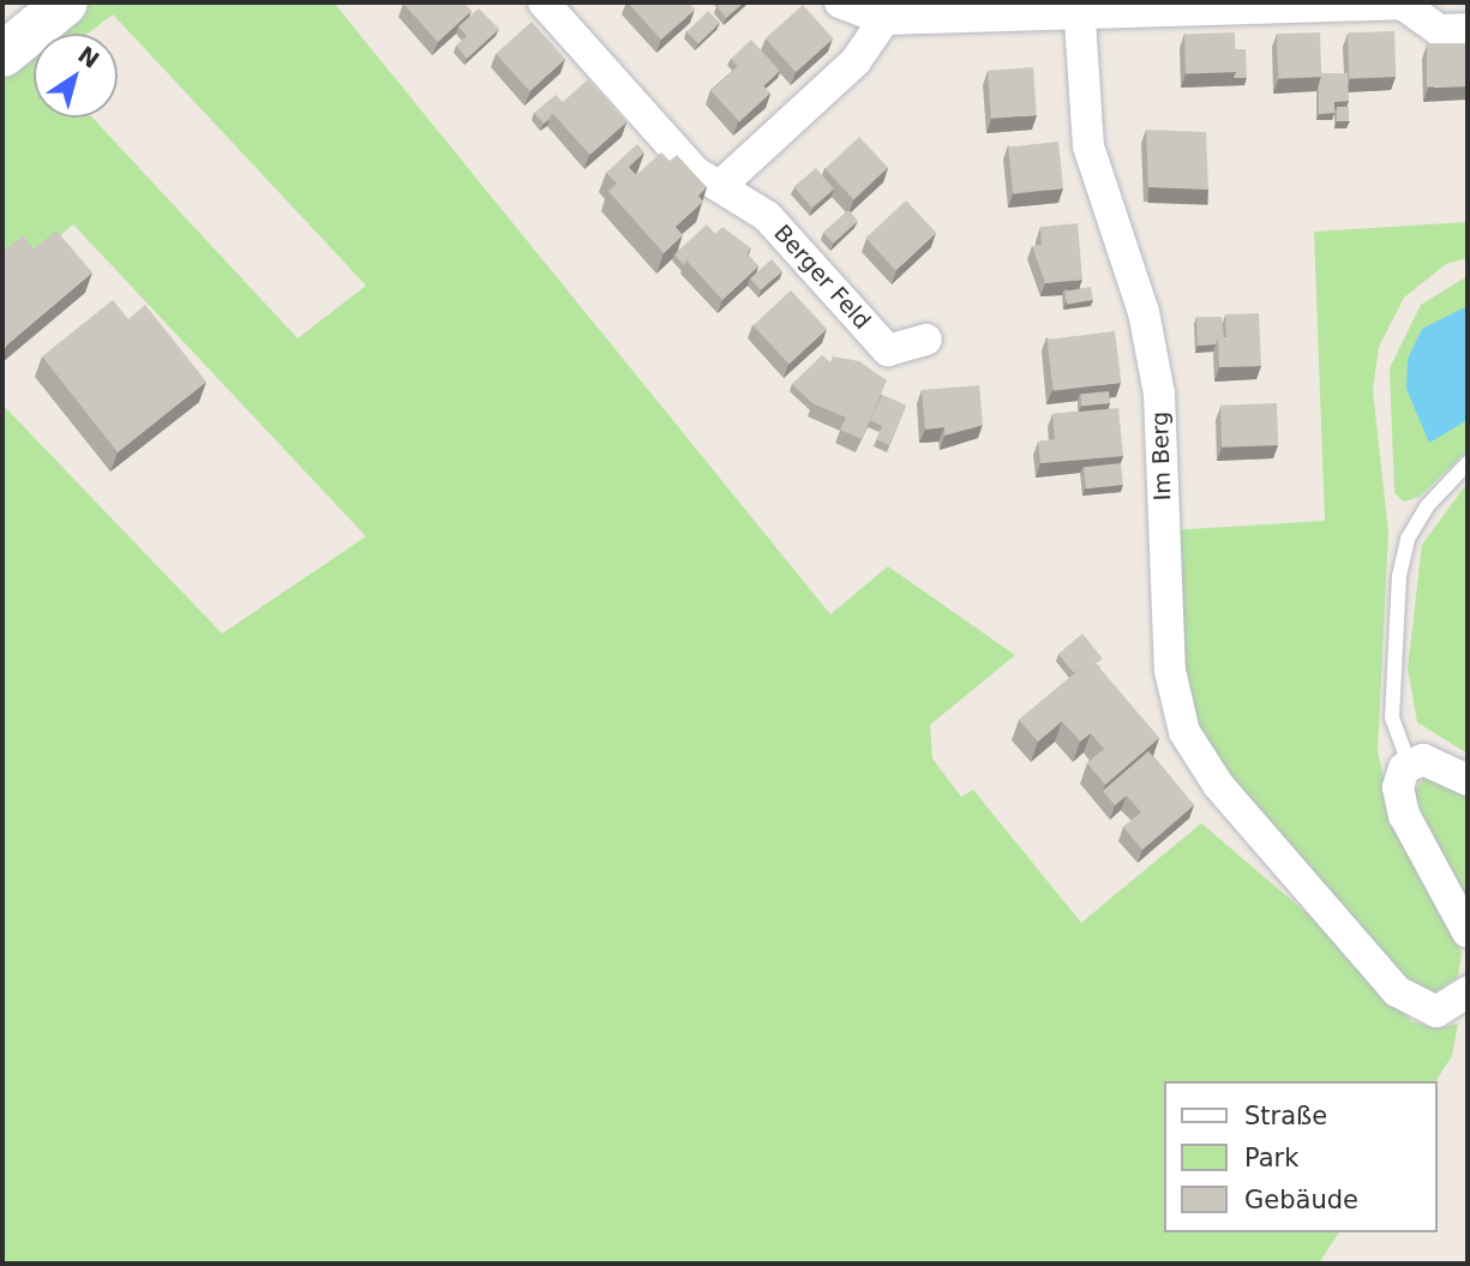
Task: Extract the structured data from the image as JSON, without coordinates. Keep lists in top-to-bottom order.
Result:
{
  "streets": {
    "street": ["Berger Feld", "Im Berg"]
  },
  "legend": ["Straße", "Park", "Gebäude"],
  "north": "top right"
}
